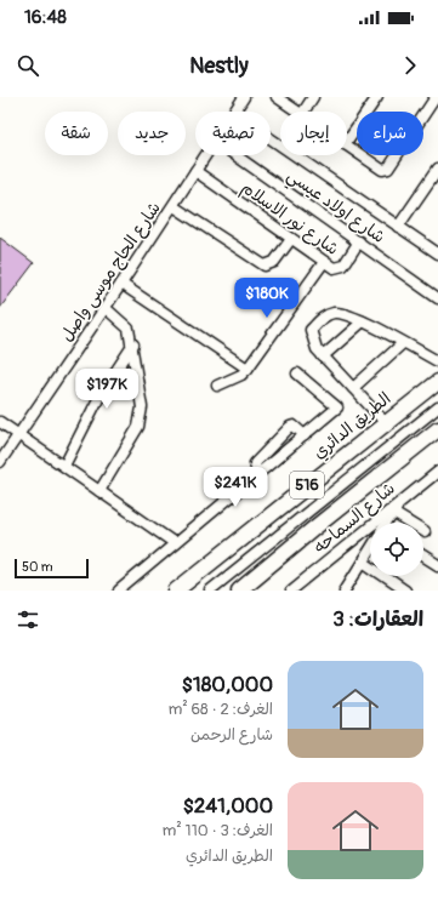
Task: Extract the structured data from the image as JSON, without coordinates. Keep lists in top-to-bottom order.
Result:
{
  "streets": {
    "highway": ["الطريق الدائري", "516"],
    "street": [
      "شارع اولاد عيسي",
      "شارع نور الاسلام",
      "شارع الحاج موسى واصل",
      "شارع السماحه"
    ]
  },
  "crossings": [
    ["شارع اولاد عيسي", "شارع نور الاسلام"],
    ["شارع نور الاسلام", "شارع الحاج موسى واصل"]
  ],
  "scale_bar": "50 m",
  "page": {
    "status": "16:48",
    "header": "Nestly",
    "chip": [
      "شراء",
      "إيجار",
      "تصفية",
      "جديد",
      "شقة"
    ],
    "price": ["$180K", "$197K", "$241K"],
    "scale": "50 m",
    "heading": "العقارات: 3",
    "list": [
      {
        "name": "$180,000",
        "note": "الغرف: 2 · 68 m² · شارع الرحمن"
      },
      {
        "name": "$241,000",
        "note": "الغرف: 3 · 110 m² · الطريق الدائري"
      }
    ]
  }
}
